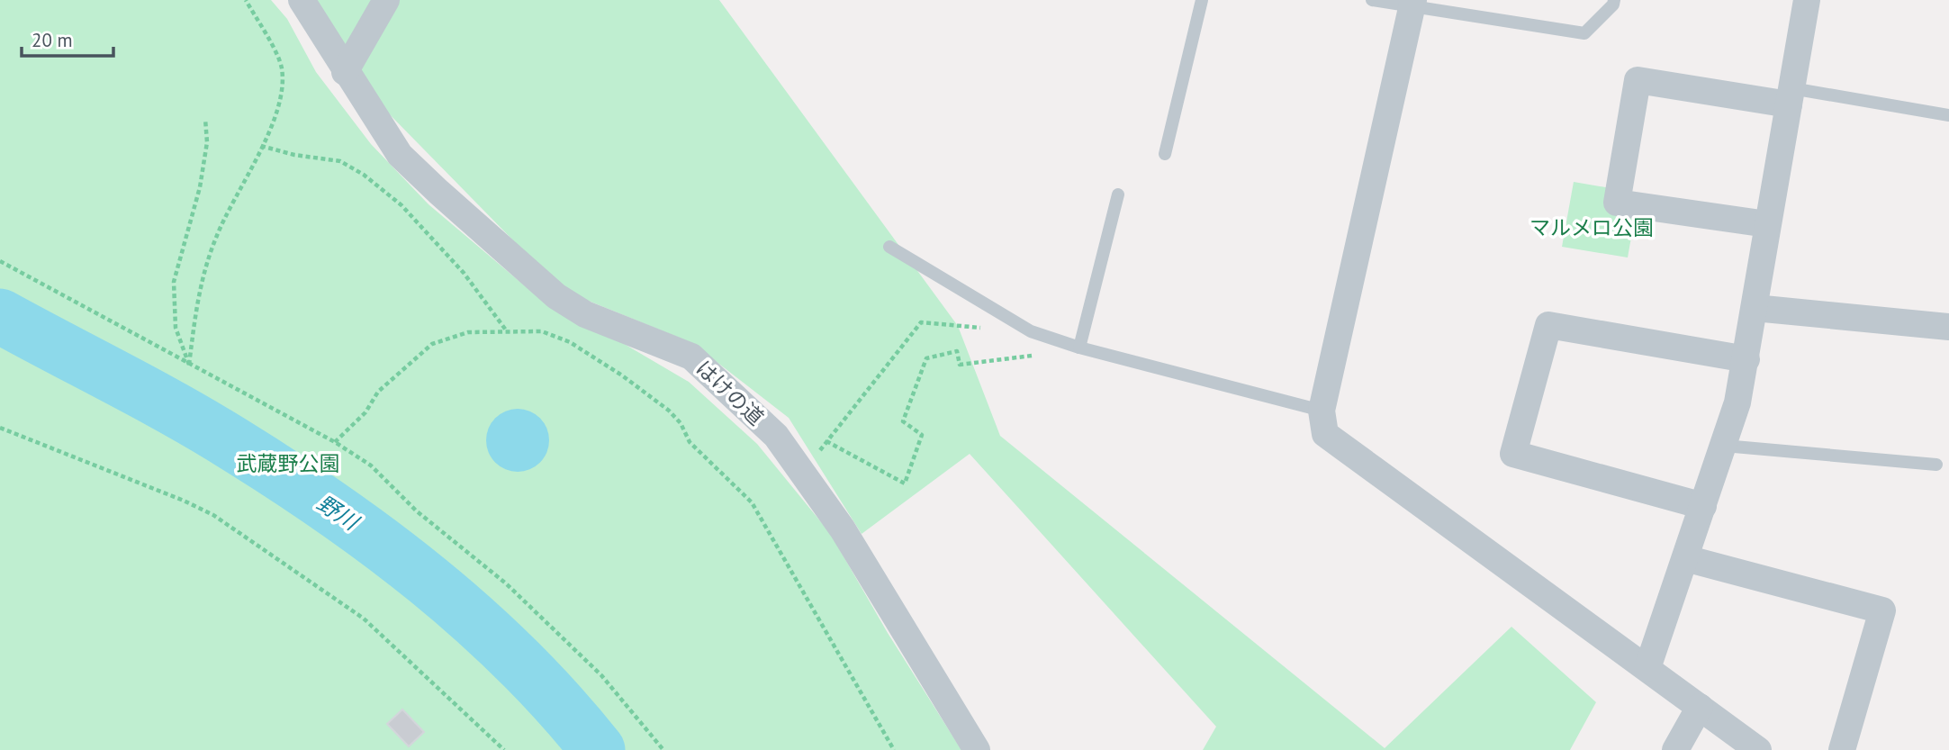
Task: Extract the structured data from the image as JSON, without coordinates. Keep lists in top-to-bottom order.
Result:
{
  "streets": {
    "street": ["はけの道"]
  },
  "water": ["野川"],
  "parks": ["マルメロ公園", "武蔵野公園"],
  "scale_bar": "20 m"
}
